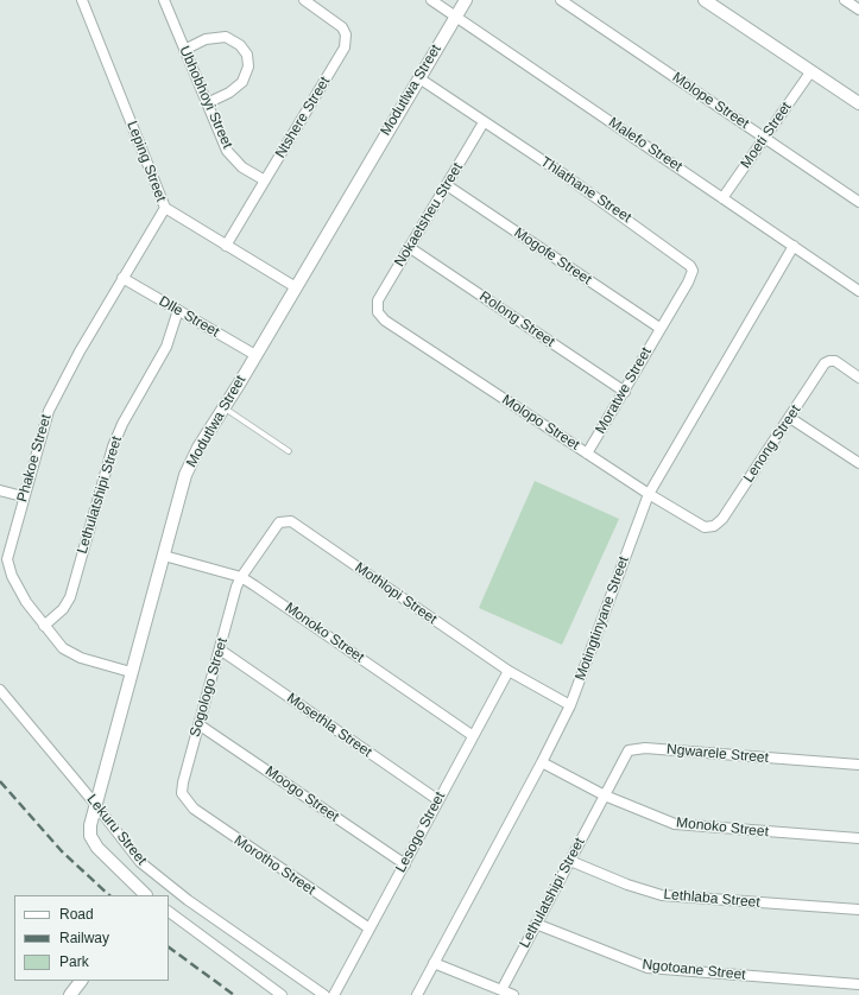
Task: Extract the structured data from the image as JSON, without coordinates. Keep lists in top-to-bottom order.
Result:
{
  "streets": {
    "street": [
      "Modutlwa Street",
      "Ubhobhoyi Street",
      "Molope Street",
      "Ntshere Street",
      "Moeti Street",
      "Malefo Street",
      "Leping Street",
      "Thlathane Street",
      "Nokaetsheu Street",
      "Mogofe Street",
      "Dlle Street",
      "Rolong Street",
      "Moratwe Street",
      "Molopo Street",
      "Lenong Street",
      "Phakoe Street",
      "Lethulatshipi Street",
      "Mothlopi Street",
      "Motingtinyane Street",
      "Monoko Street",
      "Sogologo Street",
      "Mosethla Street",
      "Ngwarele Street",
      "Moogo Street",
      "Lekuru Street",
      "Lesogo Street",
      "Morotho Street",
      "Lethlaba Street",
      "Ngotoane Street"
    ]
  },
  "crossings": [
    ["Modutlwa Street", "Malefo Street"],
    ["Modutlwa Street", "Leping Street"],
    ["Modutlwa Street", "Thlathane Street"],
    ["Modutlwa Street", "Dlle Street"],
    ["Modutlwa Street", "Phakoe Street"],
    ["Modutlwa Street", "Monoko Street"],
    ["Modutlwa Street", "Lekuru Street"],
    ["Ubhobhoyi Street", "Ntshere Street"],
    ["Molope Street", "Moeti Street"],
    ["Ntshere Street", "Leping Street"],
    ["Moeti Street", "Malefo Street"],
    ["Malefo Street", "Motingtinyane Street"],
    ["Leping Street", "Phakoe Street"],
    ["Thlathane Street", "Nokaetsheu Street"],
    ["Thlathane Street", "Mogofe Street"],
    ["Thlathane Street", "Moratwe Street"],
    ["Nokaetsheu Street", "Mogofe Street"],
    ["Nokaetsheu Street", "Rolong Street"],
    ["Nokaetsheu Street", "Molopo Street"],
    ["Mogofe Street", "Moratwe Street"],
    ["Dlle Street", "Phakoe Street"],
    ["Dlle Street", "Lethulatshipi Street"],
    ["Rolong Street", "Moratwe Street"],
    ["Moratwe Street", "Molopo Street"],
    ["Molopo Street", "Lenong Street"],
    ["Molopo Street", "Motingtinyane Street"],
    ["Phakoe Street", "Lethulatshipi Street"],
    ["Lethulatshipi Street", "Monoko Street"],
    ["Lethulatshipi Street", "Ngwarele Street"],
    ["Lethulatshipi Street", "Lethlaba Street"],
    ["Lethulatshipi Street", "Ngotoane Street"],
    ["Mothlopi Street", "Motingtinyane Street"],
    ["Mothlopi Street", "Monoko Street"],
    ["Mothlopi Street", "Sogologo Street"],
    ["Mothlopi Street", "Lesogo Street"],
    ["Motingtinyane Street", "Monoko Street"],
    ["Monoko Street", "Sogologo Street"],
    ["Monoko Street", "Ngwarele Street"],
    ["Monoko Street", "Lesogo Street"],
    ["Sogologo Street", "Mosethla Street"],
    ["Sogologo Street", "Moogo Street"],
    ["Sogologo Street", "Morotho Street"],
    ["Mosethla Street", "Lesogo Street"],
    ["Moogo Street", "Lesogo Street"],
    ["Lesogo Street", "Morotho Street"]
  ],
  "legend": ["Road", "Railway", "Park"]
}
